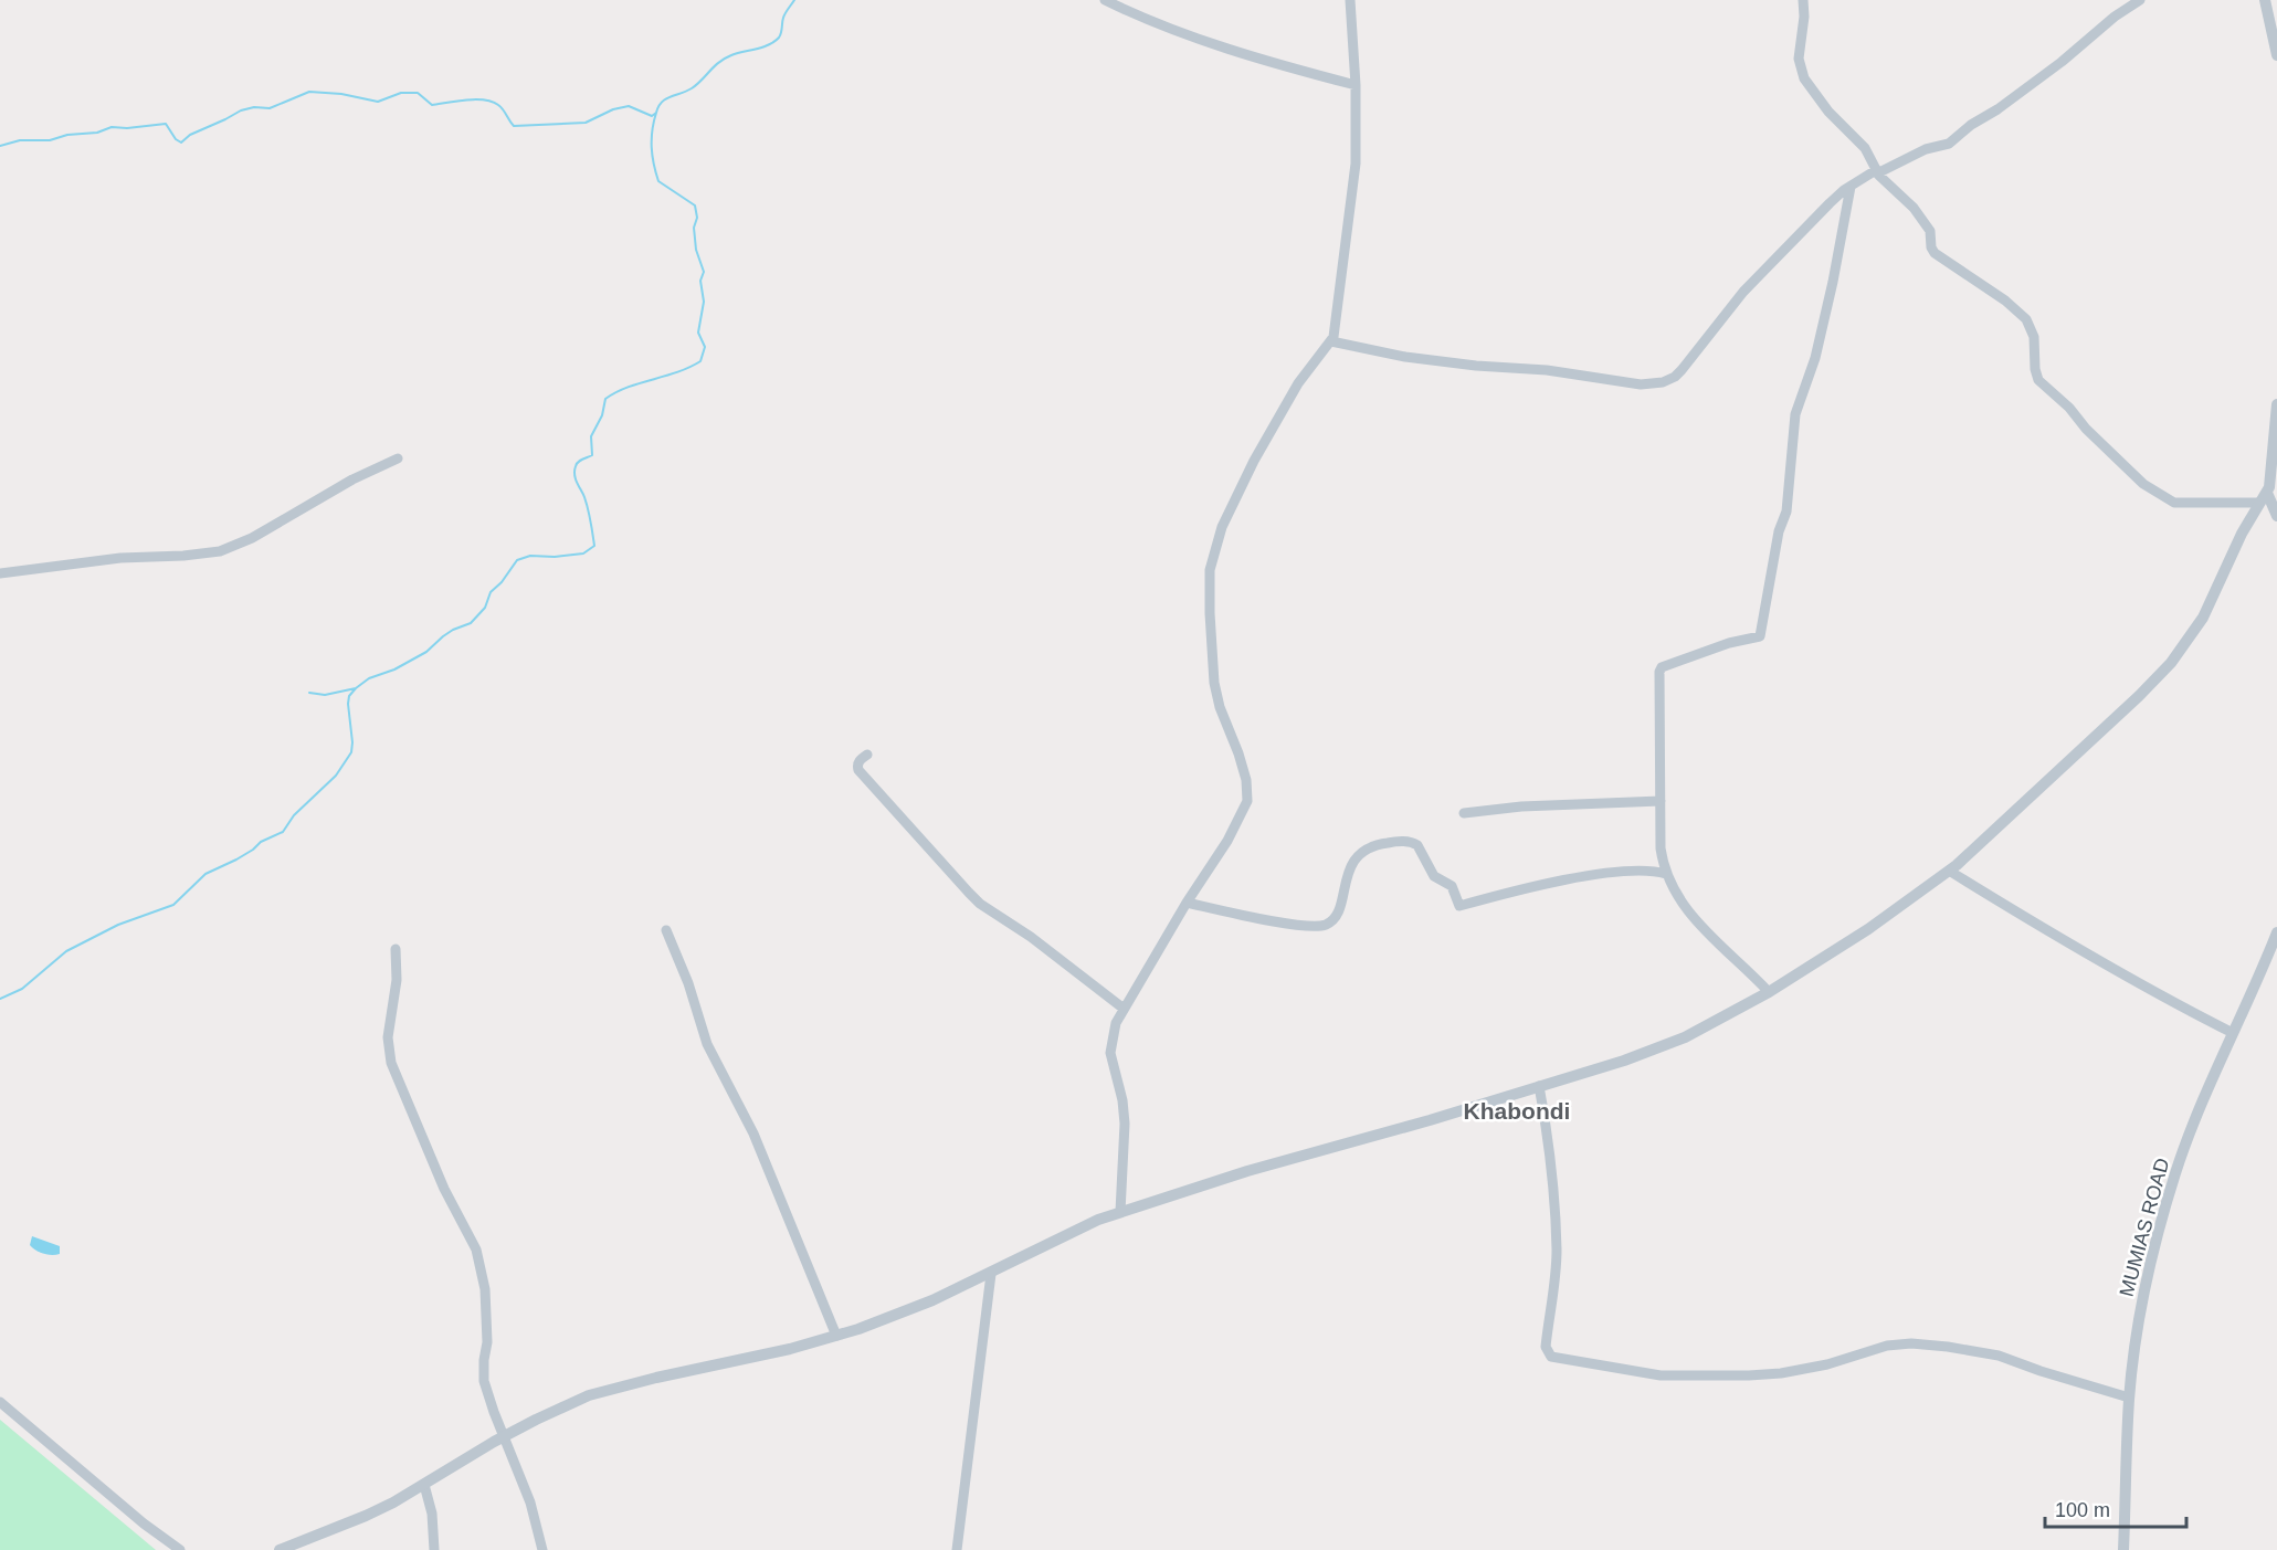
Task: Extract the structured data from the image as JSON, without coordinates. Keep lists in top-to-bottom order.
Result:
{
  "streets": {
    "street": ["MUMIAS ROAD"]
  },
  "districts": ["Khabondi"],
  "scale_bar": "100 m"
}
